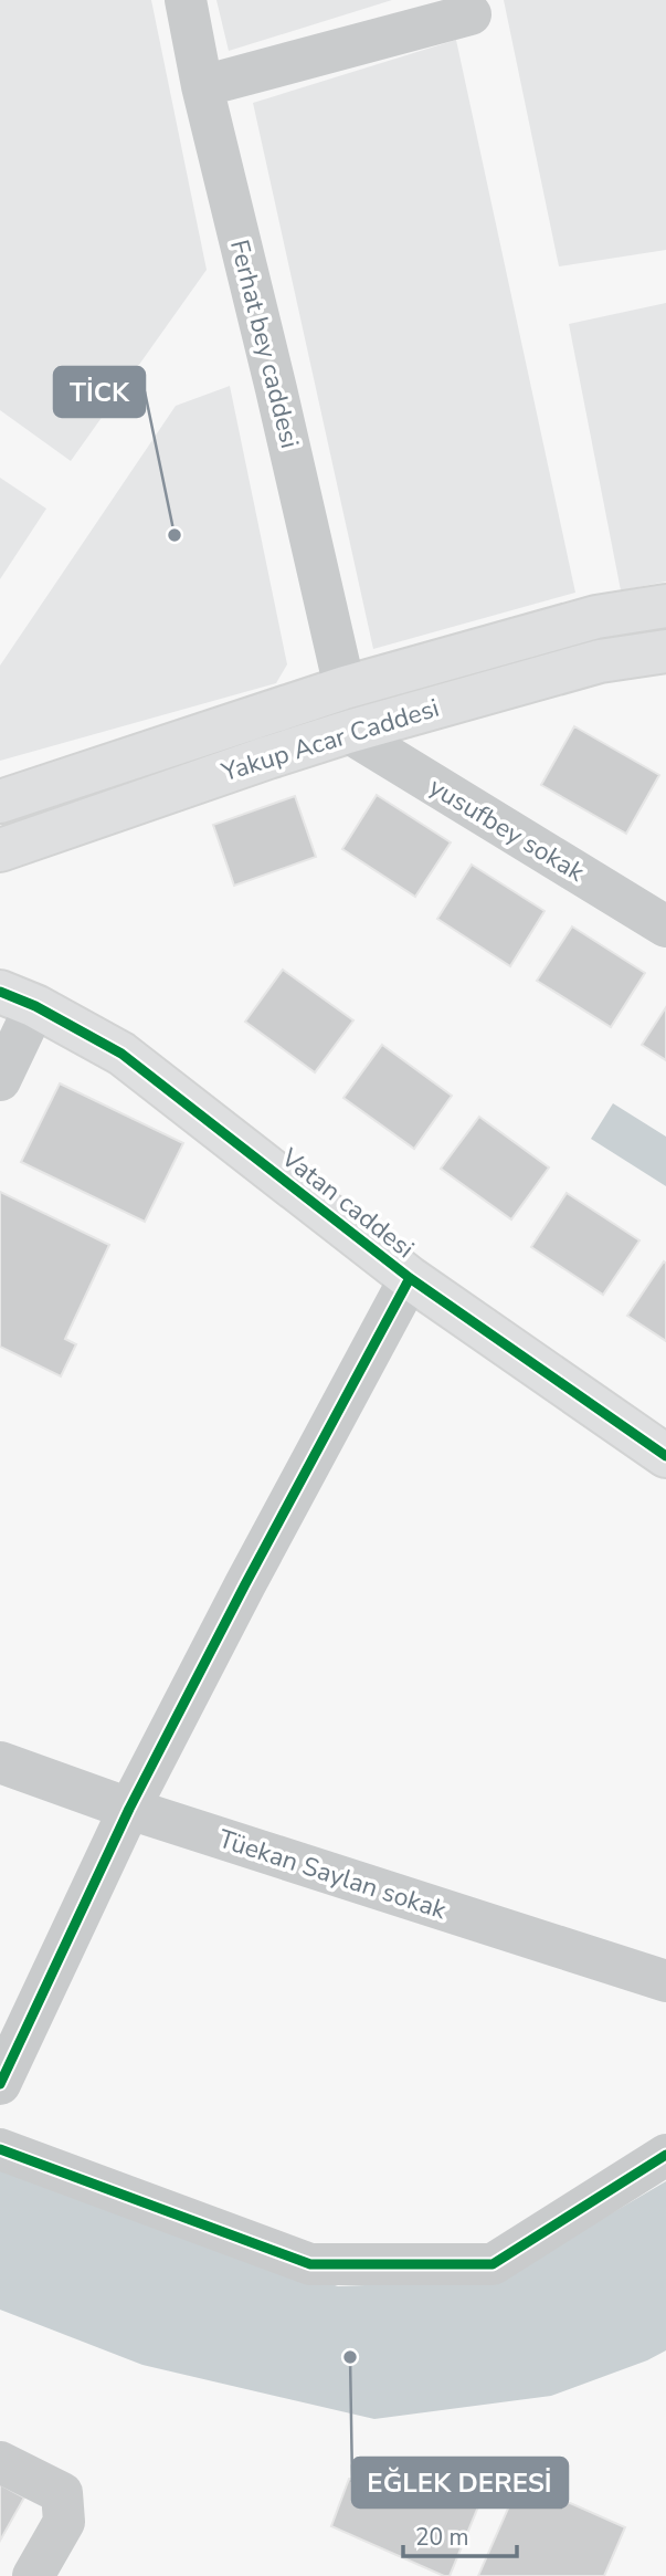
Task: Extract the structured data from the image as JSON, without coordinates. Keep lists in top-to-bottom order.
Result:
{
  "streets": {
    "street": [
      "Ferhat bey caddesi",
      "Yakup Acar Caddesi",
      "yusufbey sokak",
      "Vatan caddesi",
      "Tüekan Saylan sokak"
    ]
  },
  "crossings": [
    ["Ferhat bey caddesi", "Yakup Acar Caddesi"],
    ["Yakup Acar Caddesi", "yusufbey sokak"]
  ],
  "places": ["TİCK", "EĞLEK DERESİ"],
  "scale_bar": "20 m"
}
